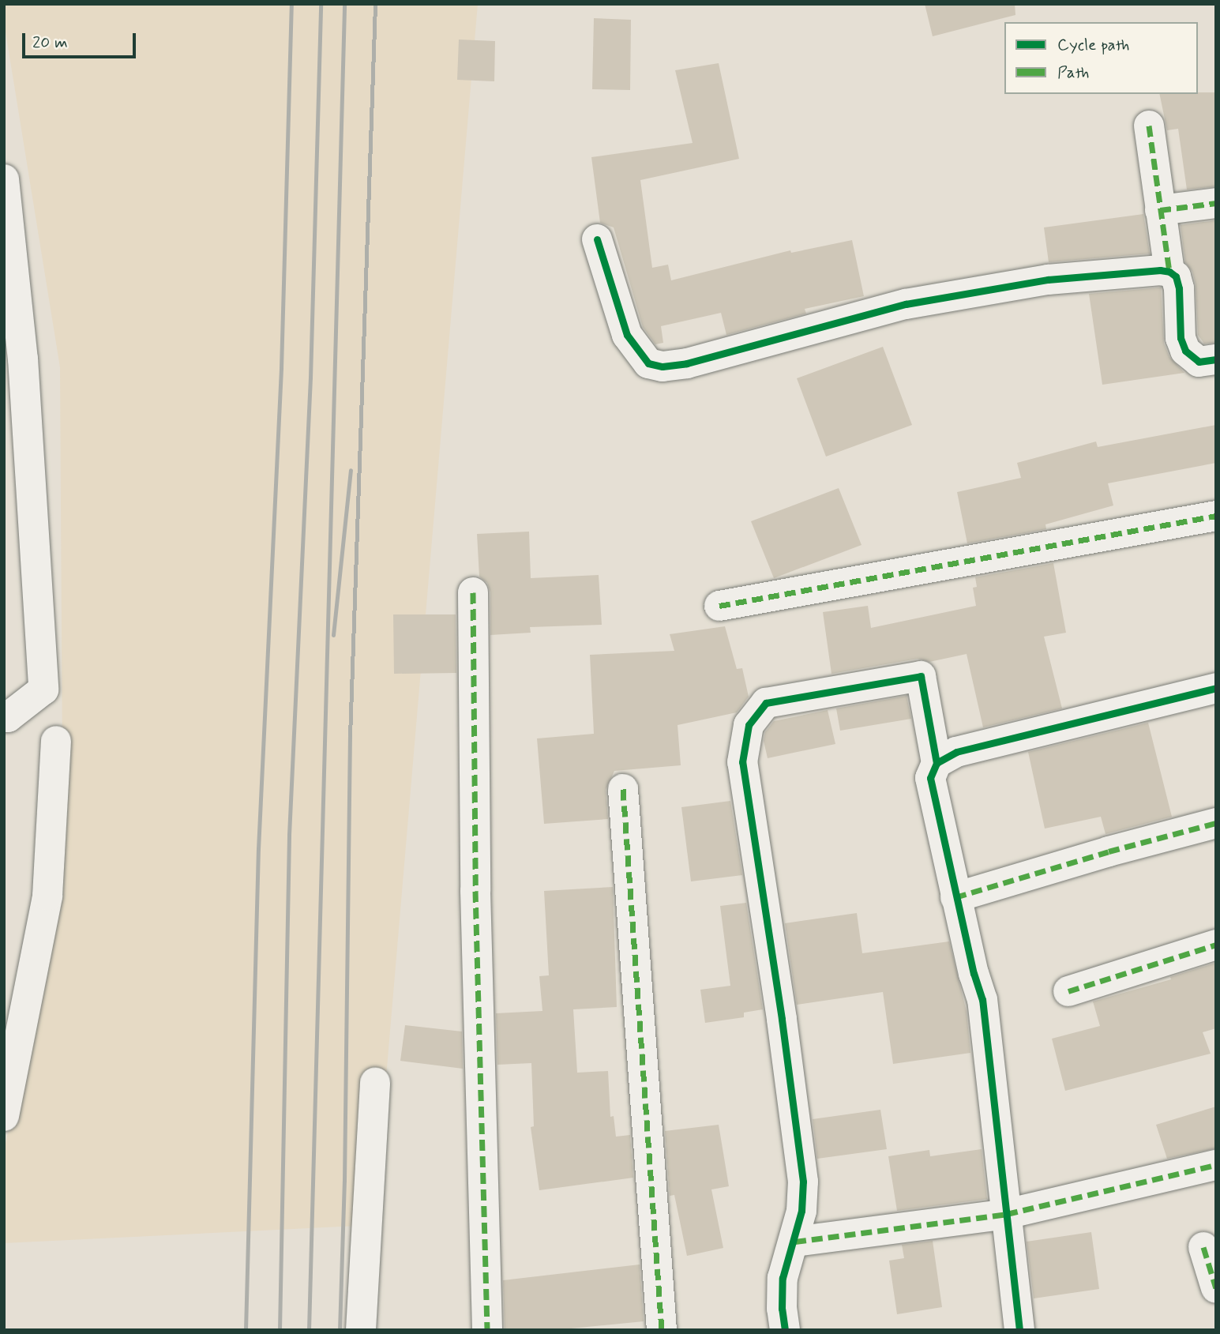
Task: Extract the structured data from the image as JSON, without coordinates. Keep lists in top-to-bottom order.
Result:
{
  "legend": ["Cycle path", "Path"],
  "scale_bar": "20 m"
}
